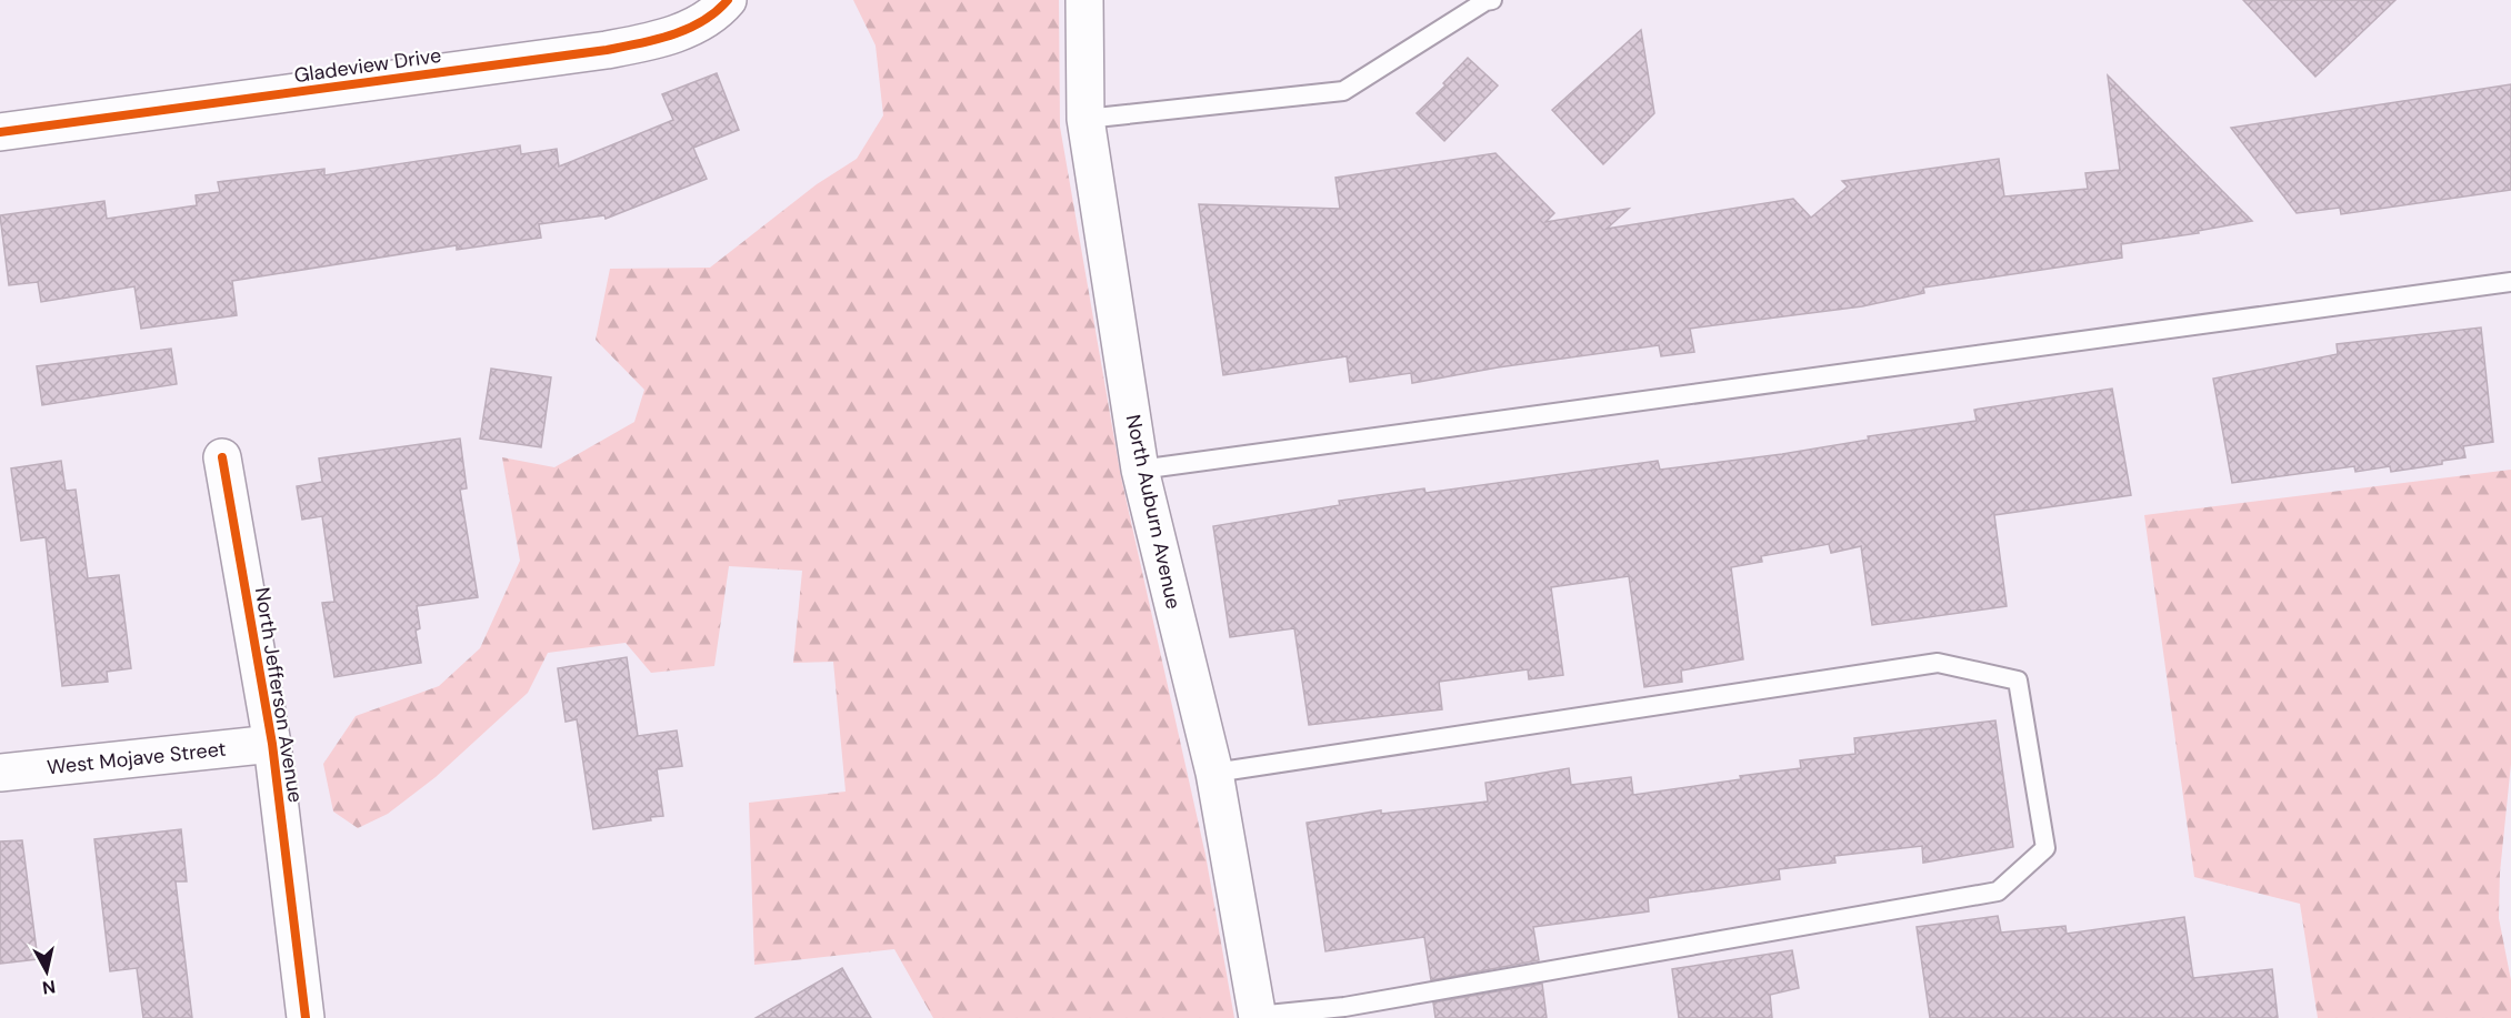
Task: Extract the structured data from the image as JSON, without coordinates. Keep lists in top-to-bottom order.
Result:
{
  "streets": {
    "street": [
      "Gladeview Drive",
      "North Auburn Avenue",
      "North Jefferson Avenue",
      "West Mojave Street"
    ]
  },
  "crossings": [
    ["North Jefferson Avenue", "West Mojave Street"]
  ],
  "north": "bottom"
}
